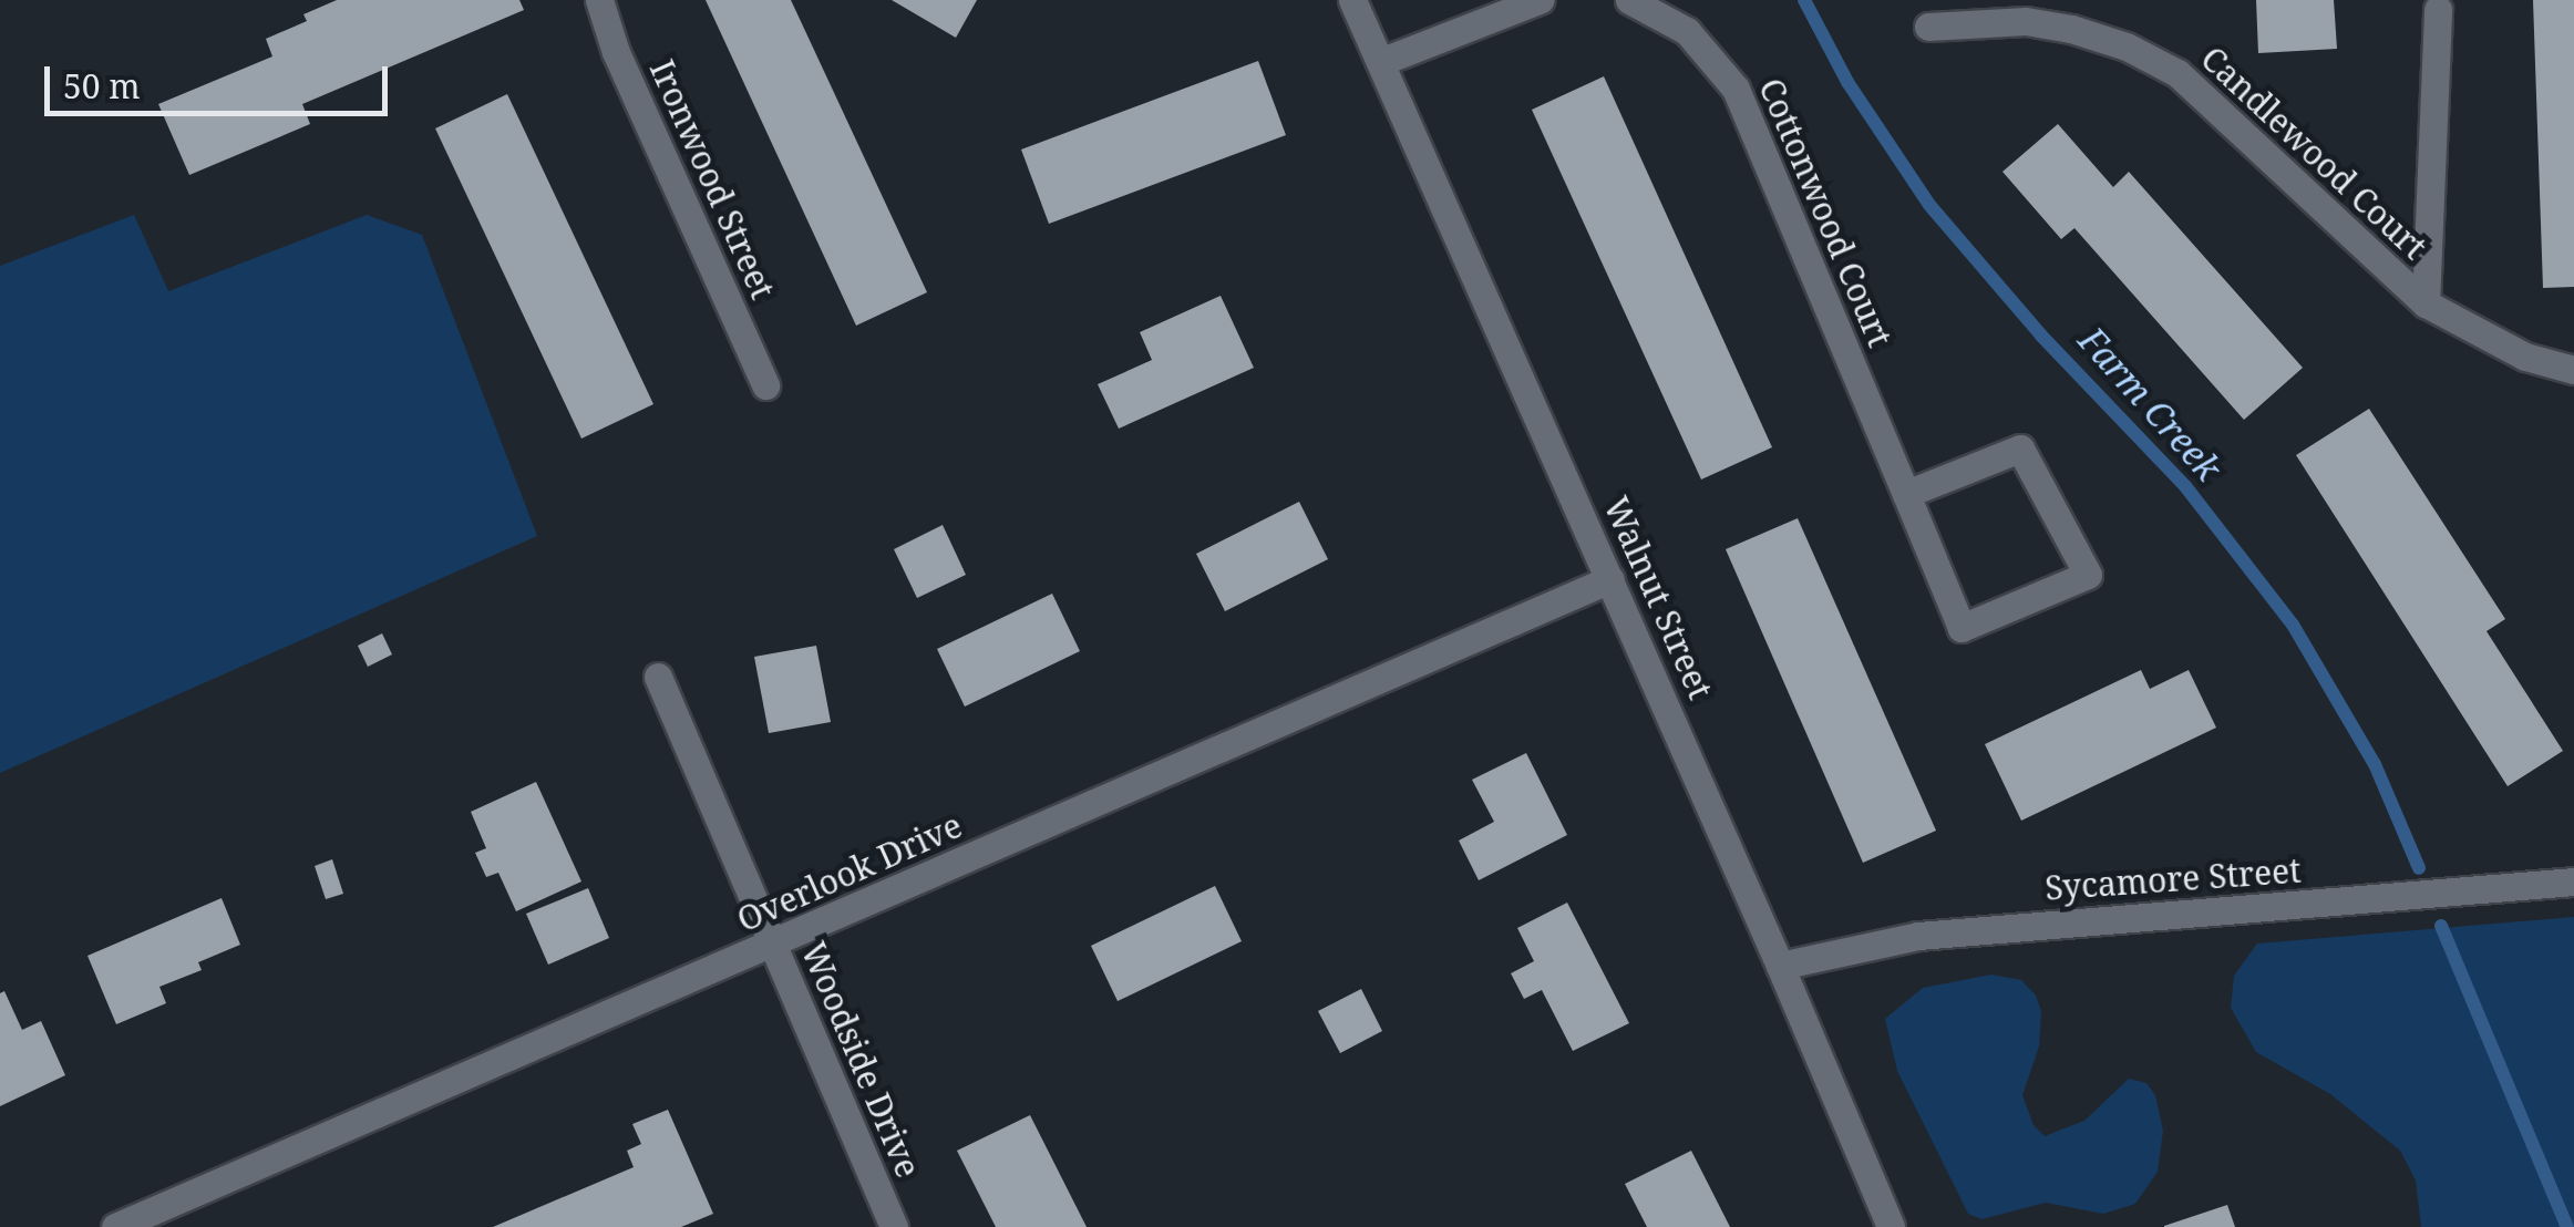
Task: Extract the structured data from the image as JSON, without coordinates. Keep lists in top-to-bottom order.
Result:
{
  "streets": {
    "street": [
      "Candlewood Court",
      "Ironwood Street",
      "Cottonwood Court",
      "Walnut Street",
      "Overlook Drive",
      "Sycamore Street",
      "Woodside Drive"
    ]
  },
  "crossings": [
    ["Walnut Street", "Overlook Drive"],
    ["Walnut Street", "Sycamore Street"],
    ["Overlook Drive", "Woodside Drive"]
  ],
  "water": ["Farm Creek"],
  "scale_bar": "50 m"
}
